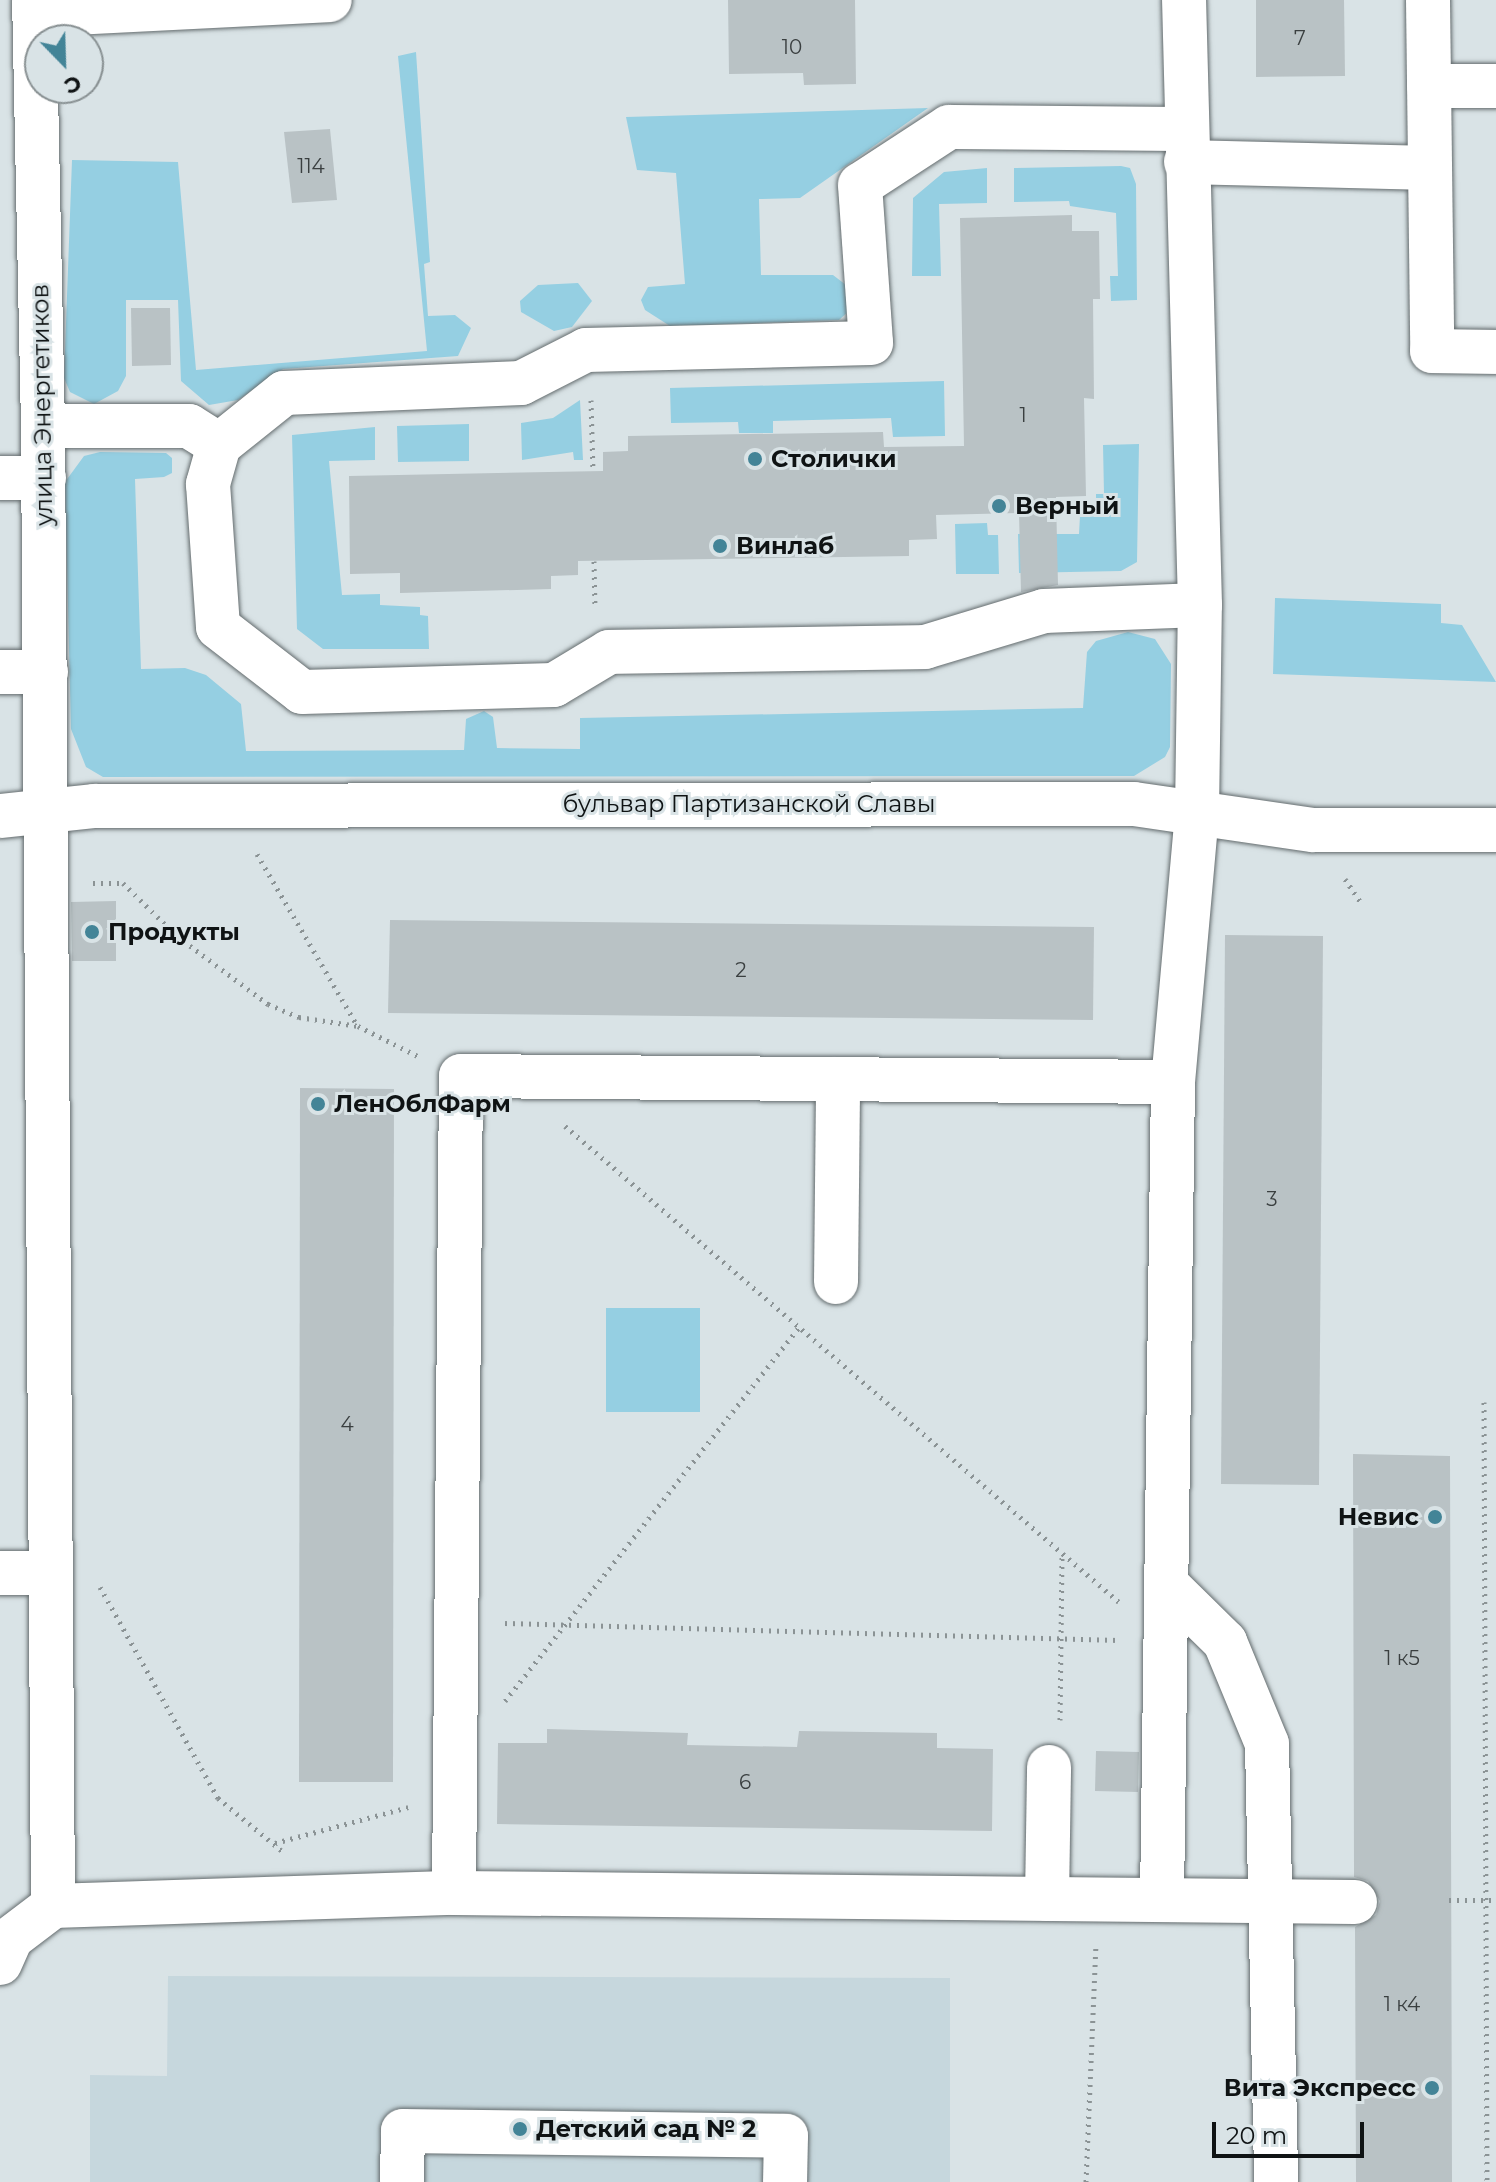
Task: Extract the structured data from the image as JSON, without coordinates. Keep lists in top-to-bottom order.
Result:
{
  "streets": {
    "street": ["улица Энергетиков", "бульвар Партизанской Славы"]
  },
  "crossings": [
    ["улица Энергетиков", "бульвар Партизанской Славы"]
  ],
  "places": [
    "Столички",
    "Верный",
    "Винлаб",
    "Продукты",
    "ЛенОблФарм",
    "Невис",
    "Вита Экспресс",
    "Детский сад № 2"
  ],
  "house_numbers": [
    "7",
    "10",
    "114",
    "1",
    "2",
    "3",
    "4",
    "1 к5",
    "6",
    "1 к4"
  ],
  "scale_bar": "20 m",
  "north": "bottom right"
}
